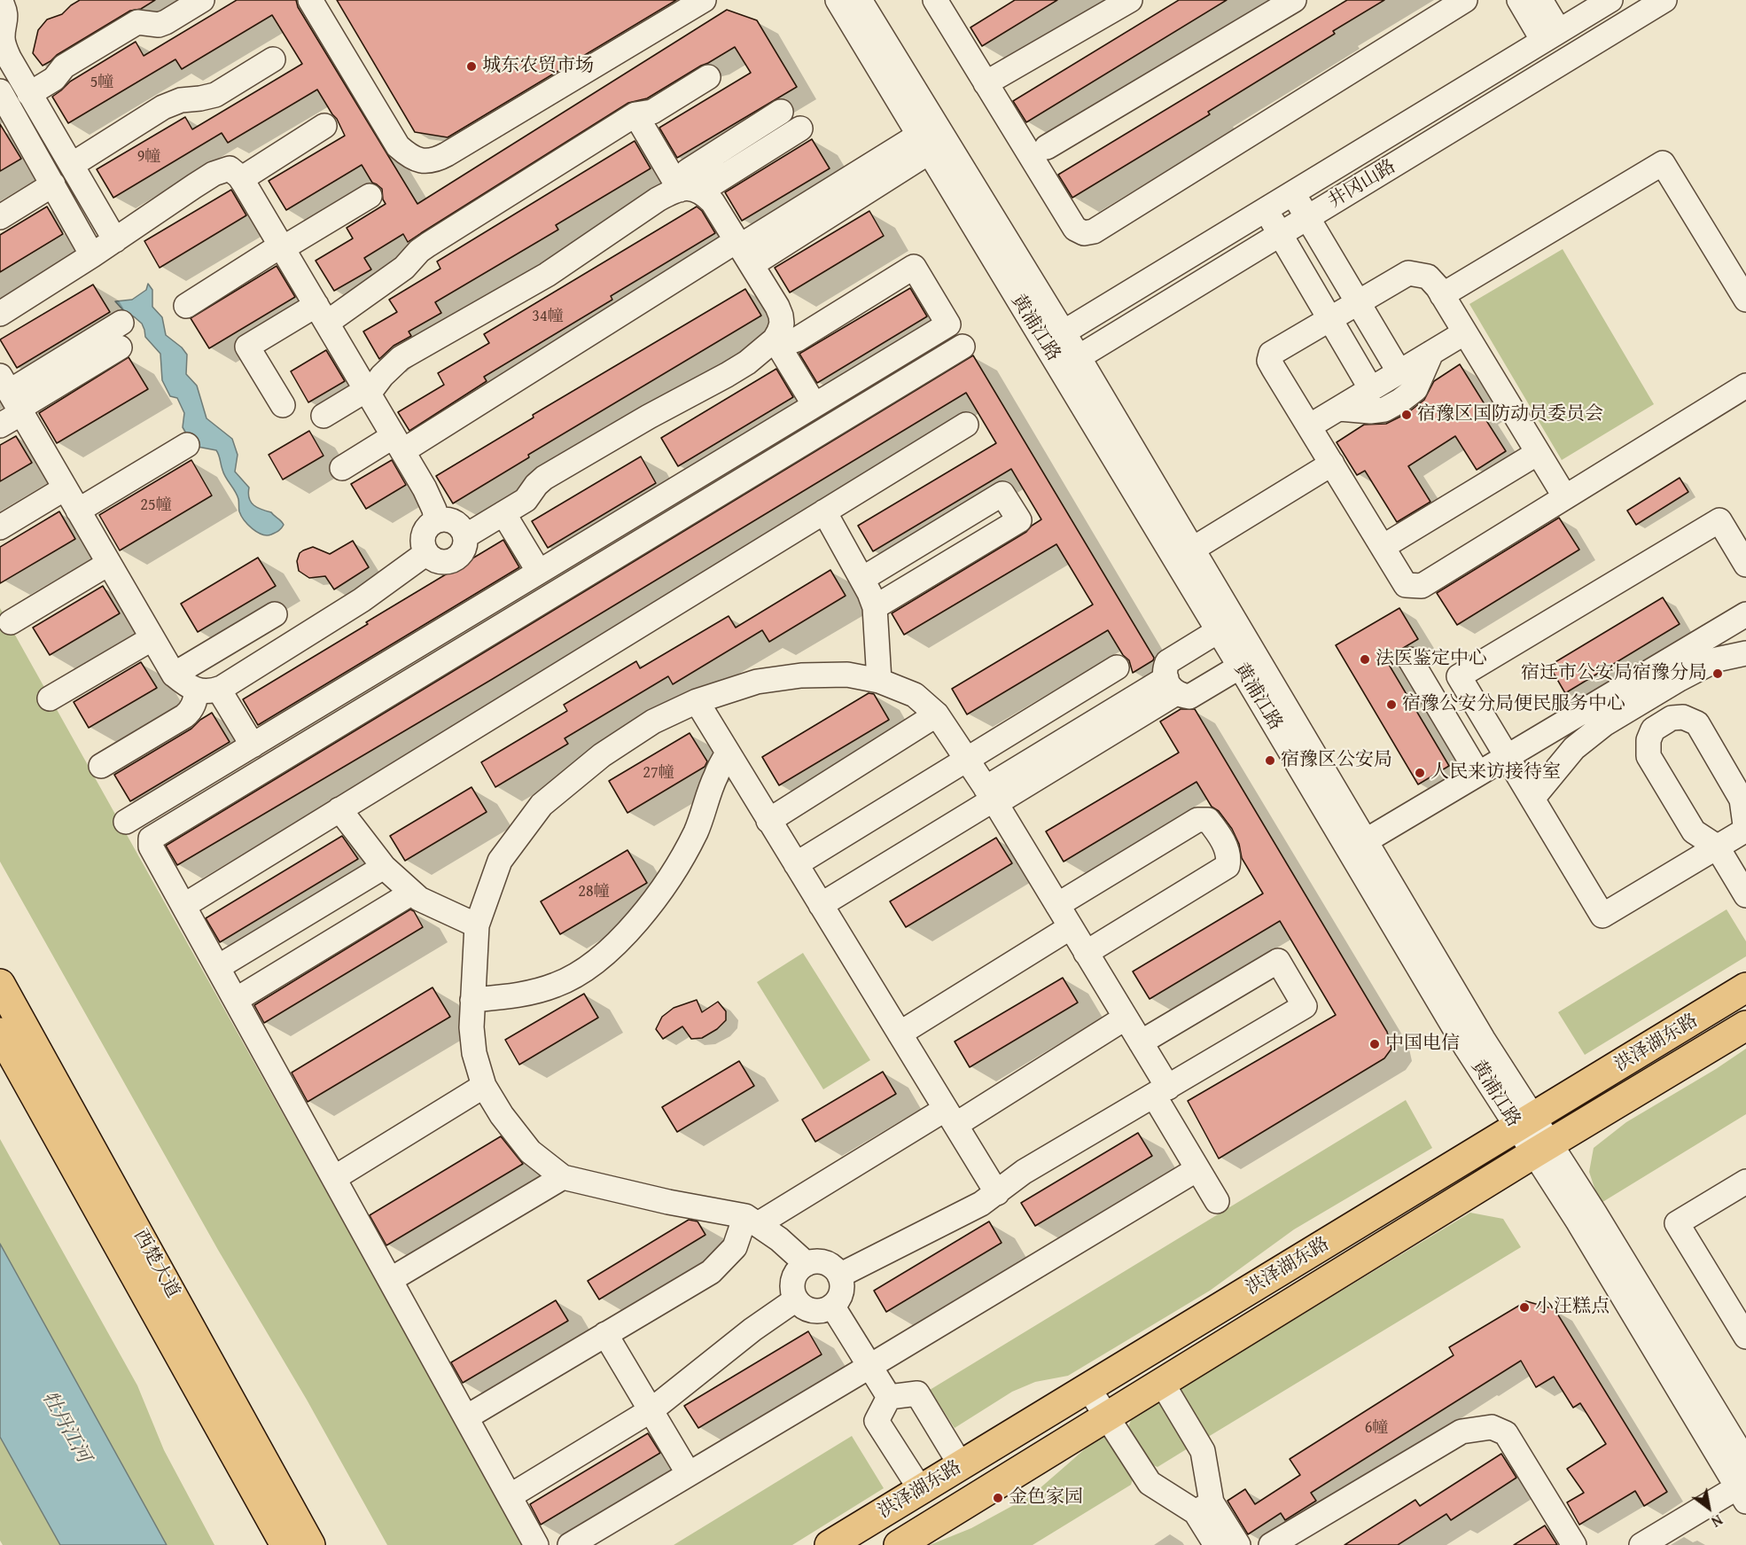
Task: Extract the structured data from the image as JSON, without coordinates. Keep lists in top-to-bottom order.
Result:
{
  "streets": {
    "main road": ["洪泽湖东路", "西楚大道"],
    "street": ["井冈山路", "黄浦江路"]
  },
  "crossings": [
    ["井冈山路", "黄浦江路"],
    ["黄浦江路", "洪泽湖东路"]
  ],
  "water": ["牡丹江河"],
  "places": [
    "城东农贸市场",
    "宿豫区国防动员委员会",
    "法医鉴定中心",
    "宿迁市公安局宿豫分局",
    "宿豫公安分局便民服务中心",
    "宿豫区公安局",
    "人民来访接待室",
    "中国电信",
    "小汪糕点",
    "金色家园"
  ],
  "house_numbers": [
    "5幢",
    "9幢",
    "34幢",
    "25幢",
    "27幢",
    "28幢",
    "6幢"
  ],
  "north": "bottom right"
}
